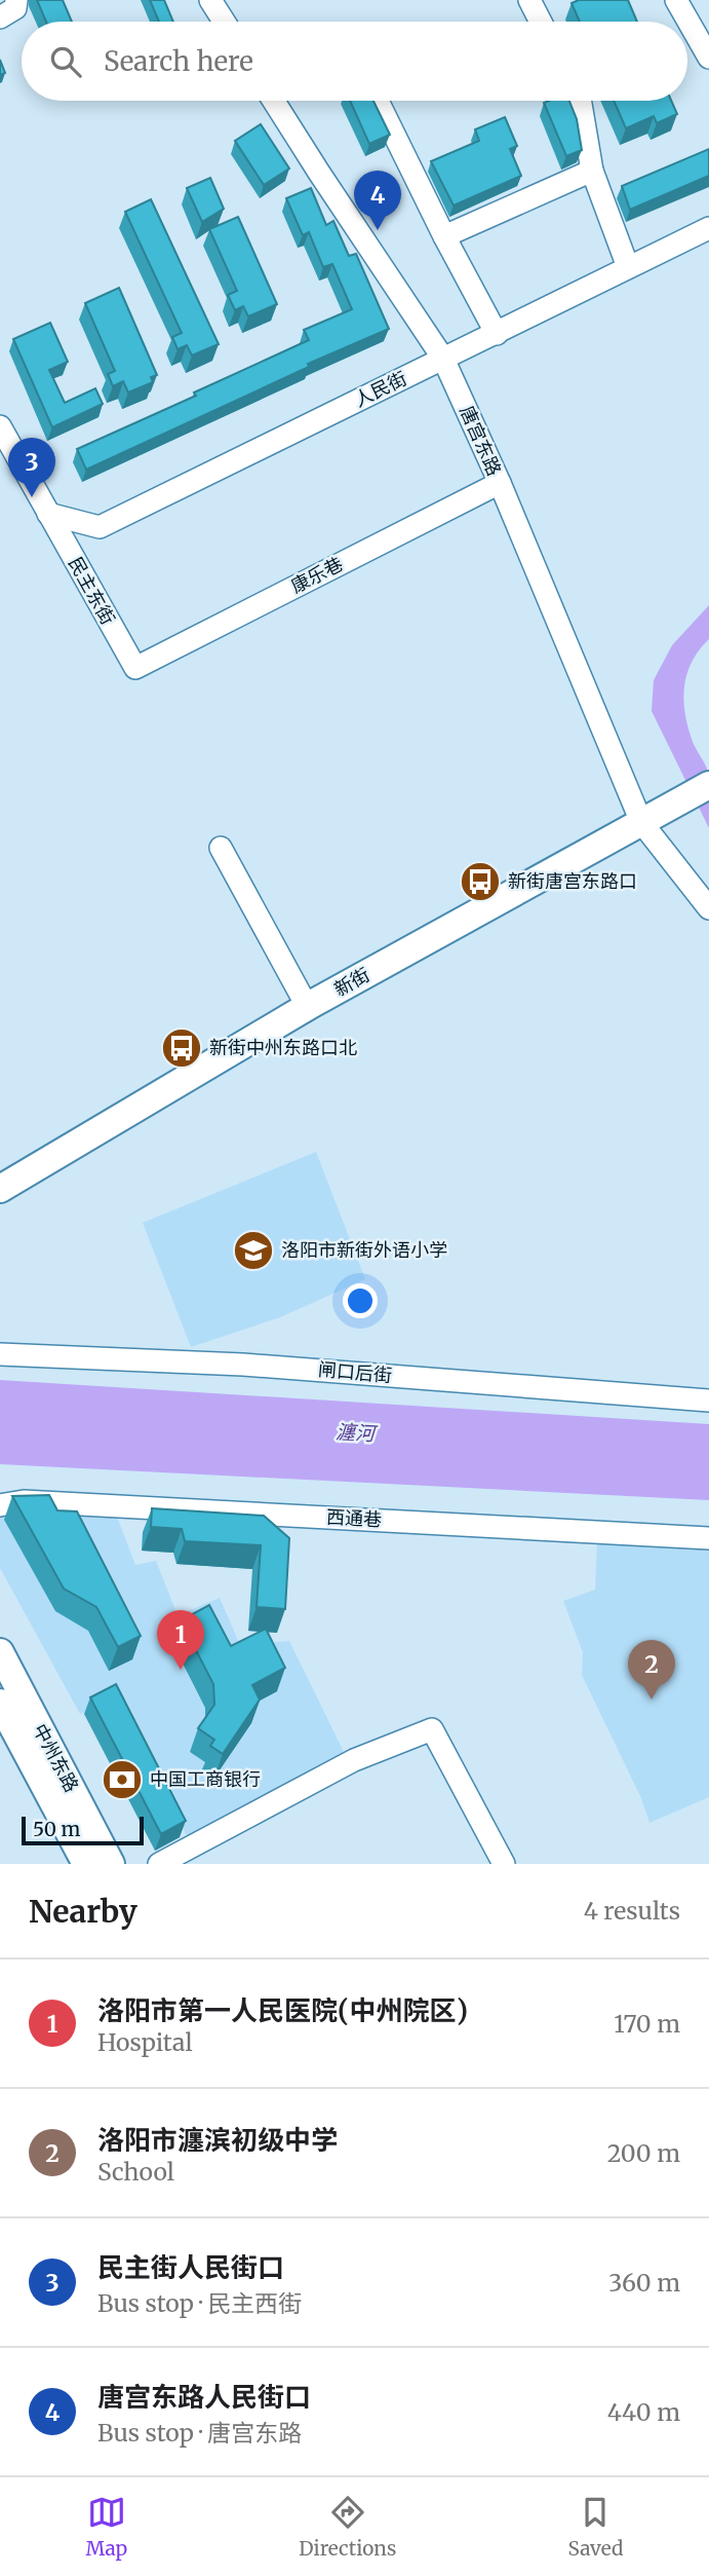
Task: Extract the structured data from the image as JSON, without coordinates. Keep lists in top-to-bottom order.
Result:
{
  "streets": {
    "main road": ["新街", "中州东路"],
    "street": [
      "人民街",
      "唐宫东路",
      "康乐巷",
      "民主东街",
      "闸口后街",
      "西通巷"
    ]
  },
  "crossings": [
    ["人民街", "唐宫东路"],
    ["人民街", "民主东街"],
    ["唐宫东路", "康乐巷"],
    ["唐宫东路", "新街"],
    ["康乐巷", "民主东街"]
  ],
  "water": ["瀍河"],
  "places": {
    "bus stop": ["新街唐宫东路口", "新街中州东路口北"],
    "school or university": ["洛阳市新街外语小学"],
    "bank": ["中国工商银行"]
  },
  "scale_bar": "50 m",
  "page": {
    "search": "Search here",
    "pins": [
      "4",
      "3",
      "1",
      "2"
    ],
    "scale": "50 m",
    "heading": ["Nearby", "4 results"],
    "list": [
      {
        "mark": "1",
        "name": "洛阳市第一人民医院(中州院区)",
        "note": "Hospital",
        "value": "170 m"
      },
      {
        "mark": "2",
        "name": "洛阳市瀍滨初级中学",
        "note": "School",
        "value": "200 m"
      },
      {
        "mark": "3",
        "name": "民主街人民街口",
        "note": "Bus stop · 民主西街",
        "value": "360 m"
      },
      {
        "mark": "4",
        "name": "唐宫东路人民街口",
        "note": "Bus stop · 唐宫东路",
        "value": "440 m"
      }
    ],
    "nav": ["Map", "Directions", "Saved"]
  }
}
